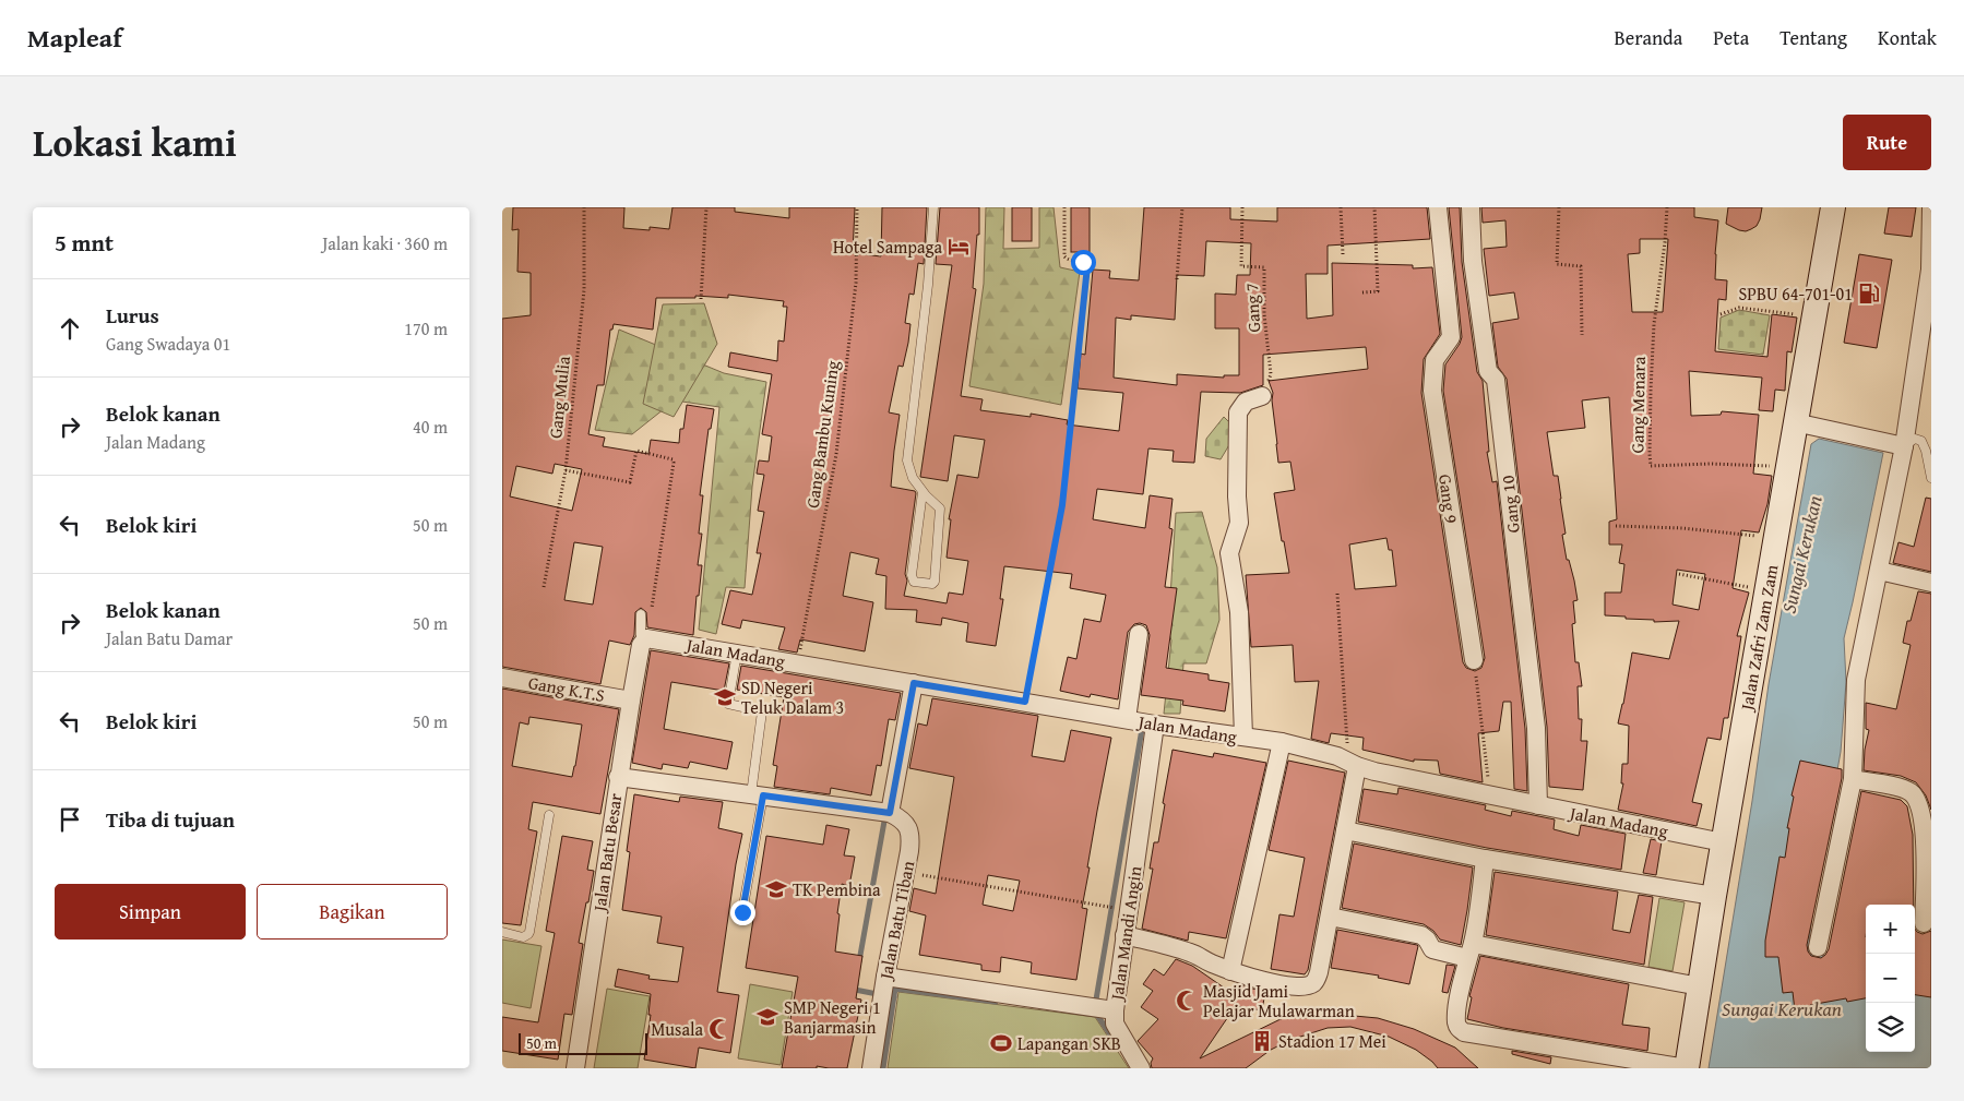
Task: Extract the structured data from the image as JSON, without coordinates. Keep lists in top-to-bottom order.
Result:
{
  "streets": {
    "main road": ["Jalan Zafri Zam Zam"],
    "street": [
      "Gang 9",
      "Gang 10",
      "Jalan Madang",
      "Gang K.T.S",
      "Jalan Batu Besar",
      "Jalan Batu Tiban",
      "Jalan Mandi Angin"
    ],
    "path": [
      "Gang 7",
      "Gang Mulia",
      "Gang Menara",
      "Gang Bambu Kuning"
    ]
  },
  "crossings": [
    ["Gang Menara", "Jalan Zafri Zam Zam"],
    ["Gang Bambu Kuning", "Jalan Madang"],
    ["Gang 10", "Jalan Madang"],
    ["Jalan Zafri Zam Zam", "Jalan Madang"],
    ["Jalan Madang", "Jalan Batu Besar"],
    ["Jalan Madang", "Jalan Mandi Angin"],
    ["Gang K.T.S", "Jalan Batu Besar"],
    ["Jalan Batu Tiban", "Jalan Mandi Angin"]
  ],
  "water": ["Sungai Kerukan"],
  "places": {
    "hotel": ["Hotel Sampaga"],
    "fuel station": ["SPBU 64-701-01"],
    "school or university": ["SD Negeri Teluk Dalam 3", "TK Pembina", "SMP Negeri 1 Banjarmasin"],
    "mosque": ["Masjid Jami Pelajar Mulawarman", "Musala"],
    "building": ["Stadion 17 Mei"],
    "sports": ["Lapangan SKB"]
  },
  "scale_bar": "50 m",
  "page": {
    "header": "Mapleaf",
    "nav": [
      "Beranda",
      "Peta",
      "Tentang",
      "Kontak"
    ],
    "title": "Lokasi kami",
    "buttons": [
      "Rute",
      ["Simpan", "Bagikan"]
    ],
    "heading": ["5 mnt", "Jalan kaki · 360 m"],
    "list": [
      ["Lurus", "Gang Swadaya 01", "170 m"],
      ["Belok kanan", "Jalan Madang", "40 m"],
      ["Belok kiri", "50 m"],
      ["Belok kanan", "Jalan Batu Damar", "50 m"],
      ["Belok kiri", "50 m"],
      "Tiba di tujuan"
    ],
    "map_buttons": ["+", "−"],
    "scale": "50 m"
  }
}
